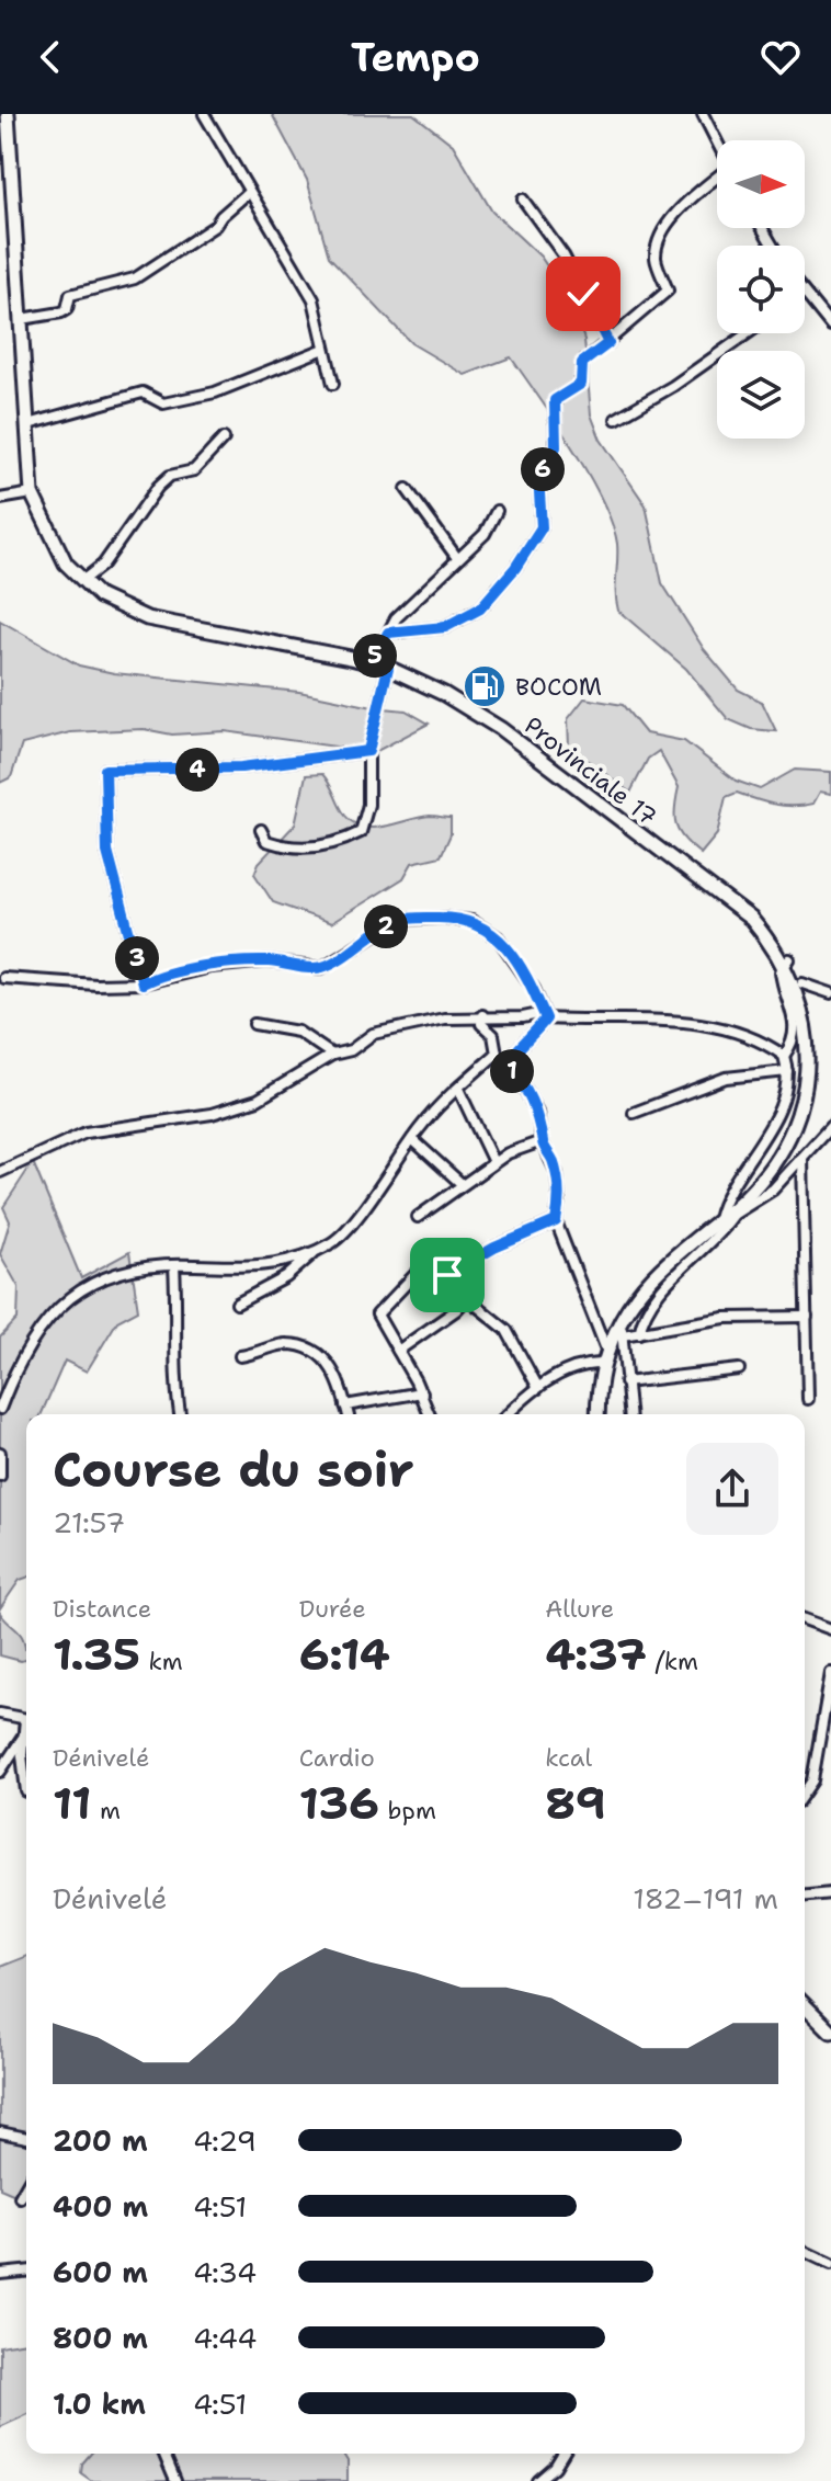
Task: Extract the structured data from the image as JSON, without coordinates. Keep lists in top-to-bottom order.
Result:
{
  "streets": {
    "main road": ["Provinciale 17"]
  },
  "places": {
    "fuel station": ["BOCOM"]
  },
  "north": "right",
  "page": {
    "header": "Tempo",
    "pins": [
      "6",
      "5",
      "4",
      "2",
      "3",
      "1"
    ],
    "heading": ["Course du soir", "21:57"],
    "stats": [
      ["Distance", "1.35 km"],
      ["Durée", "6:14"],
      ["Allure", "4:37 /km"],
      ["Dénivelé", "11 m"],
      ["Cardio", "136 bpm"],
      ["kcal", "89"]
    ],
    "chart": ["Dénivelé", "182–191 m"],
    "list": [
      {
        "name": "200 m",
        "note": "4:29"
      },
      {
        "name": "400 m",
        "note": "4:51"
      },
      {
        "name": "600 m",
        "note": "4:34"
      },
      {
        "name": "800 m",
        "note": "4:44"
      },
      {
        "name": "1.0 km",
        "note": "4:51"
      }
    ]
  }
}
